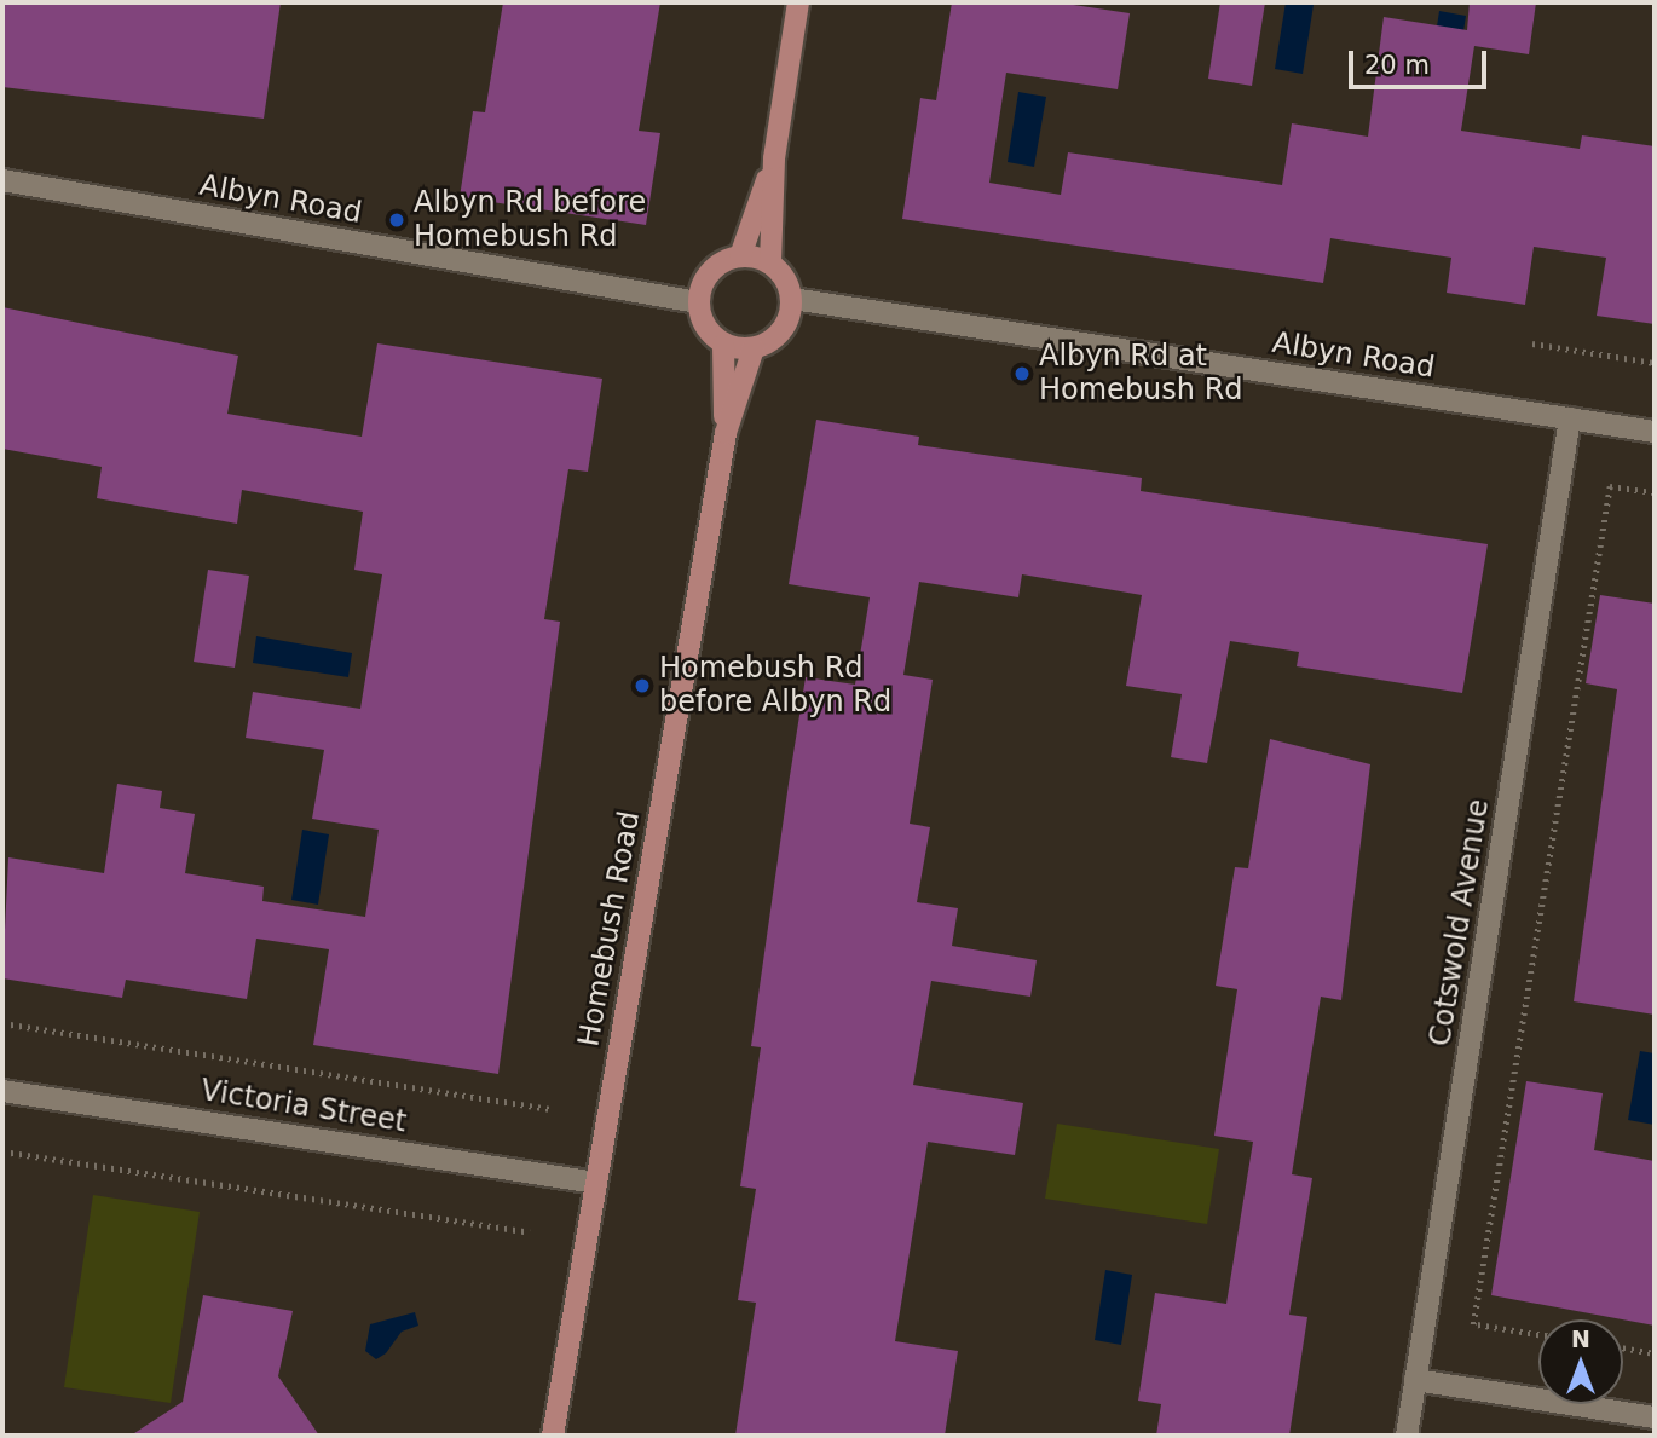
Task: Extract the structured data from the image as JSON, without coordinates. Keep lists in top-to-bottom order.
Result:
{
  "streets": {
    "main road": ["Homebush Road"],
    "street": ["Albyn Road", "Cotswold Avenue", "Victoria Street"]
  },
  "crossings": [
    ["Albyn Road", "Cotswold Avenue"],
    ["Albyn Road", "Homebush Road"],
    ["Homebush Road", "Victoria Street"]
  ],
  "places": ["Albyn Rd before Homebush Rd", "Albyn Rd at Homebush Rd", "Homebush Rd before Albyn Rd"],
  "scale_bar": "20 m",
  "north": "top"
}
